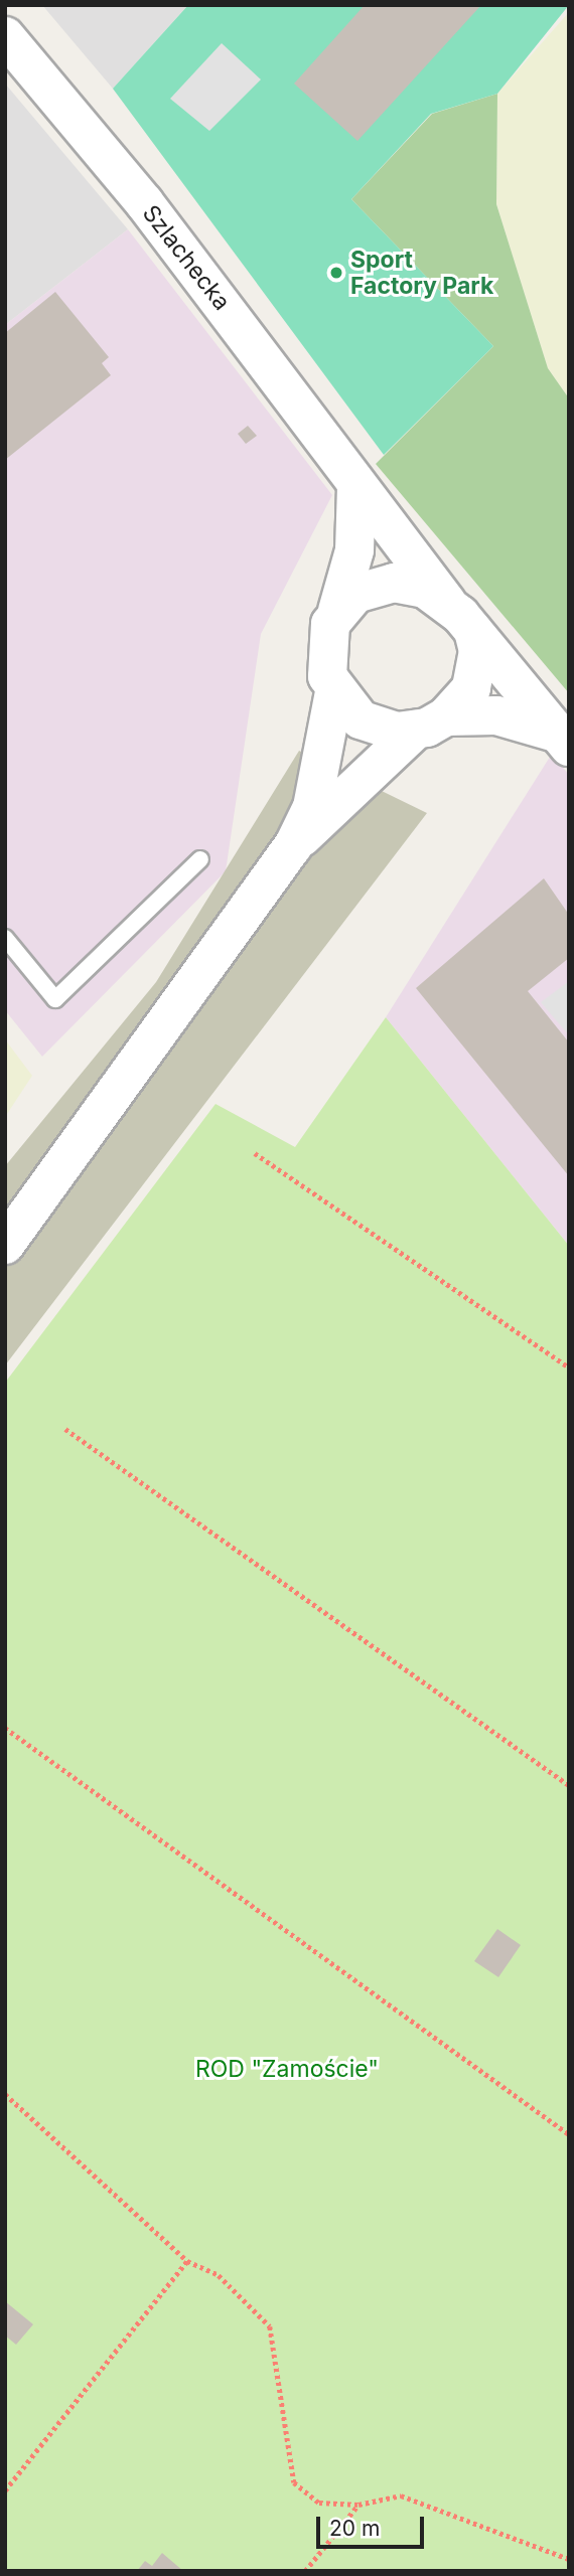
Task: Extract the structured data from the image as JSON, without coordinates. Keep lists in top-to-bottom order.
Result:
{
  "streets": {
    "street": ["Szlachecka"]
  },
  "parks": ["ROD \"Zamoście\""],
  "places": ["Sport Factory Park"],
  "scale_bar": "20 m"
}
